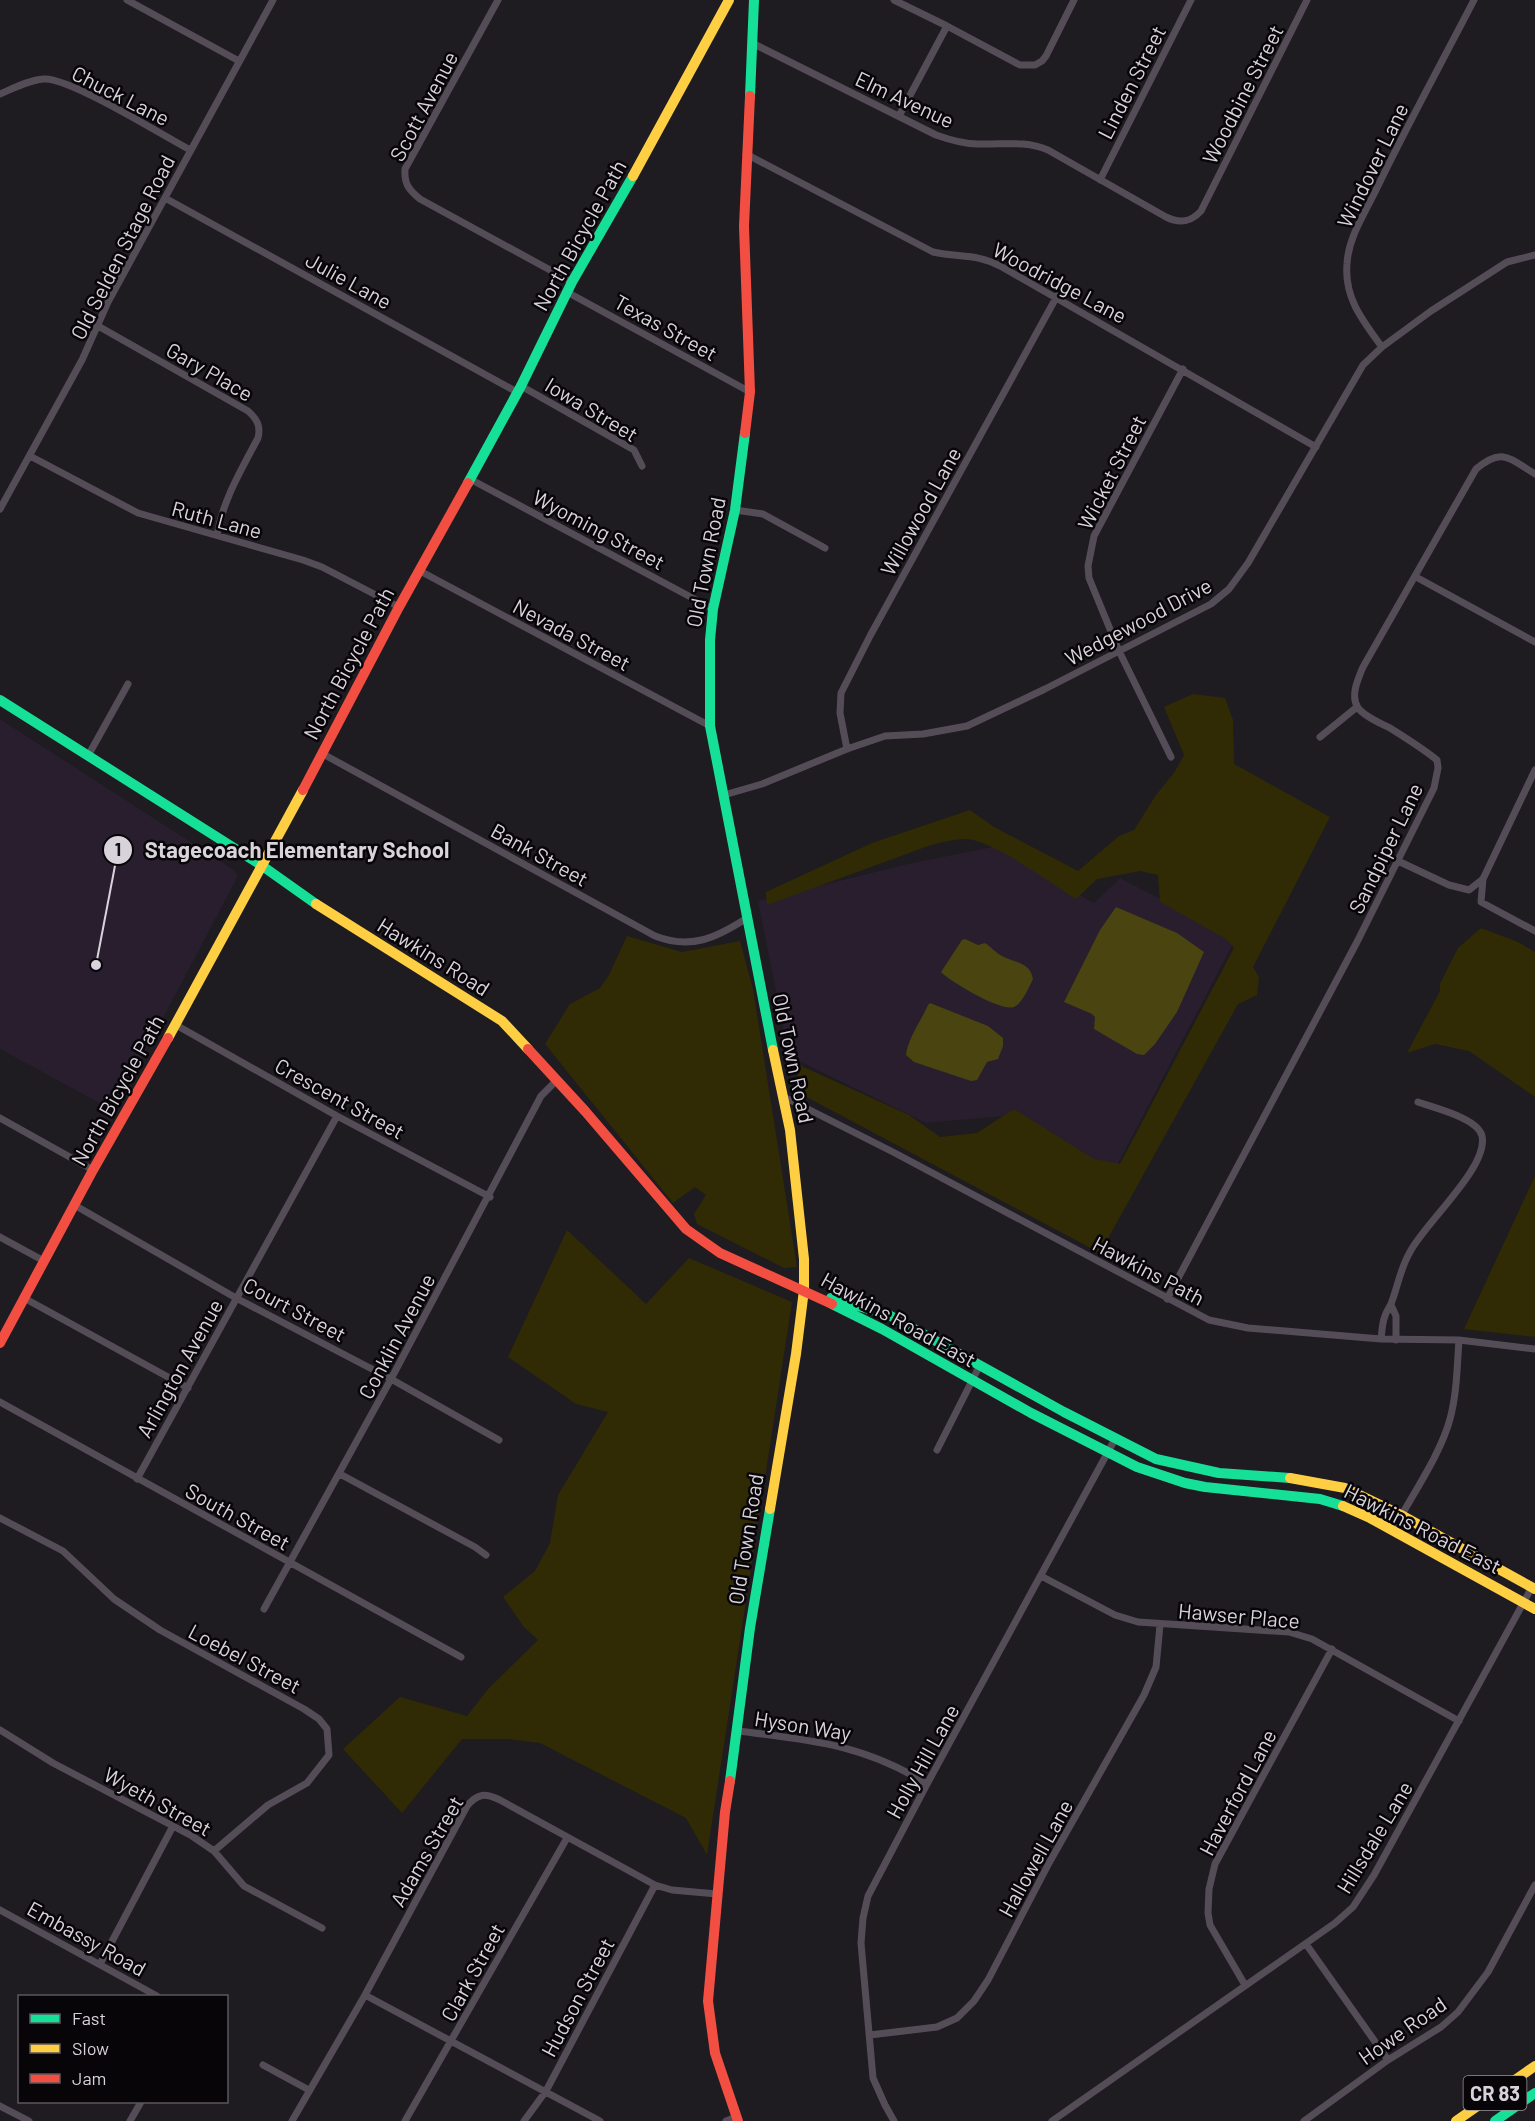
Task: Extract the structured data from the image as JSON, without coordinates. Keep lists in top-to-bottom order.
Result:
{
  "streets": {
    "main road": [
      "North Bicycle Path",
      "Old Town Road",
      "Hawkins Road",
      "Hawkins Road East",
      "CR 83"
    ],
    "street": [
      "Linden Street",
      "Woodbine Street",
      "Chuck Lane",
      "Elm Avenue",
      "Scott Avenue",
      "Windover Lane",
      "Old Selden Stage Road",
      "Julie Lane",
      "Woodridge Lane",
      "Texas Street",
      "Gary Place",
      "Iowa Street",
      "Wicket Street",
      "Willowood Lane",
      "Ruth Lane",
      "Wyoming Street",
      "Wedgewood Drive",
      "Nevada Street",
      "Sandpiper Lane",
      "Bank Street",
      "Crescent Street",
      "Hawkins Path",
      "Court Street",
      "Conklin Avenue",
      "Arlington Avenue",
      "South Street",
      "Hawser Place",
      "Loebel Street",
      "Hyson Way",
      "Holly Hill Lane",
      "Haverford Lane",
      "Wyeth Street",
      "Hillsdale Lane",
      "Adams Street",
      "Hallowell Lane",
      "Embassy Road",
      "Clark Street",
      "Hudson Street",
      "Howe Road"
    ]
  },
  "crossings": [
    ["Linden Street", "Elm Avenue"],
    ["Woodbine Street", "Elm Avenue"],
    ["Chuck Lane", "Old Selden Stage Road"],
    ["Elm Avenue", "Old Town Road"],
    ["Scott Avenue", "North Bicycle Path"],
    ["Scott Avenue", "Texas Street"],
    ["Windover Lane", "Wedgewood Drive"],
    ["North Bicycle Path", "Julie Lane"],
    ["North Bicycle Path", "Texas Street"],
    ["North Bicycle Path", "Iowa Street"],
    ["North Bicycle Path", "Ruth Lane"],
    ["North Bicycle Path", "Wyoming Street"],
    ["North Bicycle Path", "Nevada Street"],
    ["North Bicycle Path", "Bank Street"],
    ["North Bicycle Path", "Hawkins Road"],
    ["North Bicycle Path", "Crescent Street"],
    ["North Bicycle Path", "Court Street"],
    ["Old Selden Stage Road", "Julie Lane"],
    ["Old Selden Stage Road", "Gary Place"],
    ["Old Selden Stage Road", "Ruth Lane"],
    ["Julie Lane", "Iowa Street"],
    ["Woodridge Lane", "Wicket Street"],
    ["Woodridge Lane", "Willowood Lane"],
    ["Woodridge Lane", "Old Town Road"],
    ["Woodridge Lane", "Wedgewood Drive"],
    ["Texas Street", "Old Town Road"],
    ["Gary Place", "Ruth Lane"],
    ["Wicket Street", "Wedgewood Drive"],
    ["Willowood Lane", "Wedgewood Drive"],
    ["Wyoming Street", "Old Town Road"],
    ["Old Town Road", "Wedgewood Drive"],
    ["Old Town Road", "Nevada Street"],
    ["Old Town Road", "Bank Street"],
    ["Old Town Road", "Hawkins Road"],
    ["Old Town Road", "Hawkins Path"],
    ["Old Town Road", "Hawkins Road East"],
    ["Old Town Road", "Hyson Way"],
    ["Old Town Road", "Adams Street"],
    ["Sandpiper Lane", "Hawkins Path"],
    ["Hawkins Road", "Hawkins Road East"],
    ["Hawkins Road", "Conklin Avenue"],
    ["Crescent Street", "Conklin Avenue"],
    ["Crescent Street", "Arlington Avenue"],
    ["Court Street", "Conklin Avenue"],
    ["Court Street", "Arlington Avenue"],
    ["Hawkins Road East", "Holly Hill Lane"],
    ["Hawkins Road East", "Hillsdale Lane"],
    ["Conklin Avenue", "South Street"],
    ["Arlington Avenue", "South Street"],
    ["Hawser Place", "Holly Hill Lane"],
    ["Hawser Place", "Haverford Lane"],
    ["Hawser Place", "Hillsdale Lane"],
    ["Hawser Place", "Hallowell Lane"],
    ["Loebel Street", "Wyeth Street"],
    ["Hyson Way", "Holly Hill Lane"],
    ["Holly Hill Lane", "Hallowell Lane"],
    ["Haverford Lane", "Hillsdale Lane"],
    ["Adams Street", "Clark Street"],
    ["Adams Street", "Hudson Street"]
  ],
  "places": ["Stagecoach Elementary School"],
  "legend": ["Fast", "Slow", "Jam"]
}
